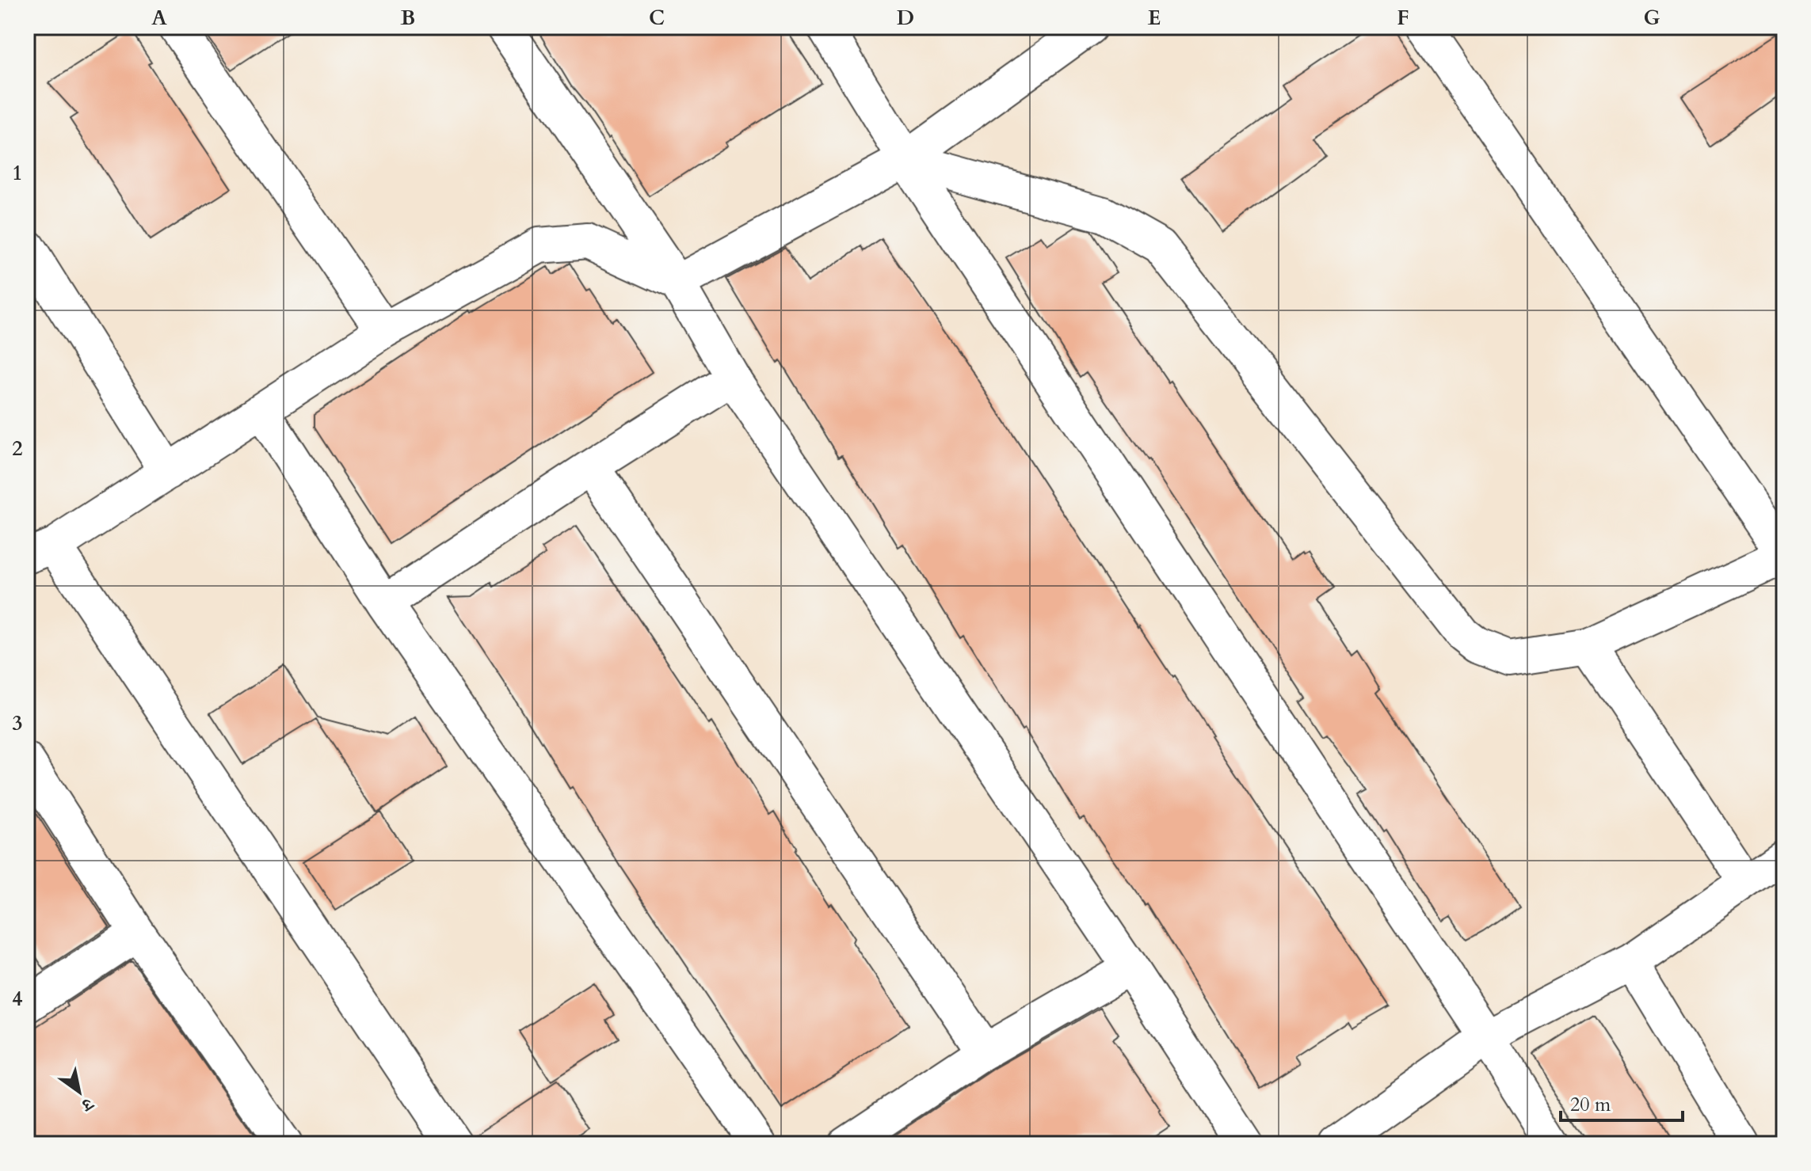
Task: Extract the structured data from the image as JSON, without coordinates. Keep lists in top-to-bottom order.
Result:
{
  "scale_bar": "20 m",
  "north": "bottom right",
  "grid": {
    "columns": [
      "A",
      "B",
      "C",
      "D",
      "E",
      "F",
      "G"
    ],
    "rows": [
      "1",
      "2",
      "3",
      "4"
    ]
  }
}
